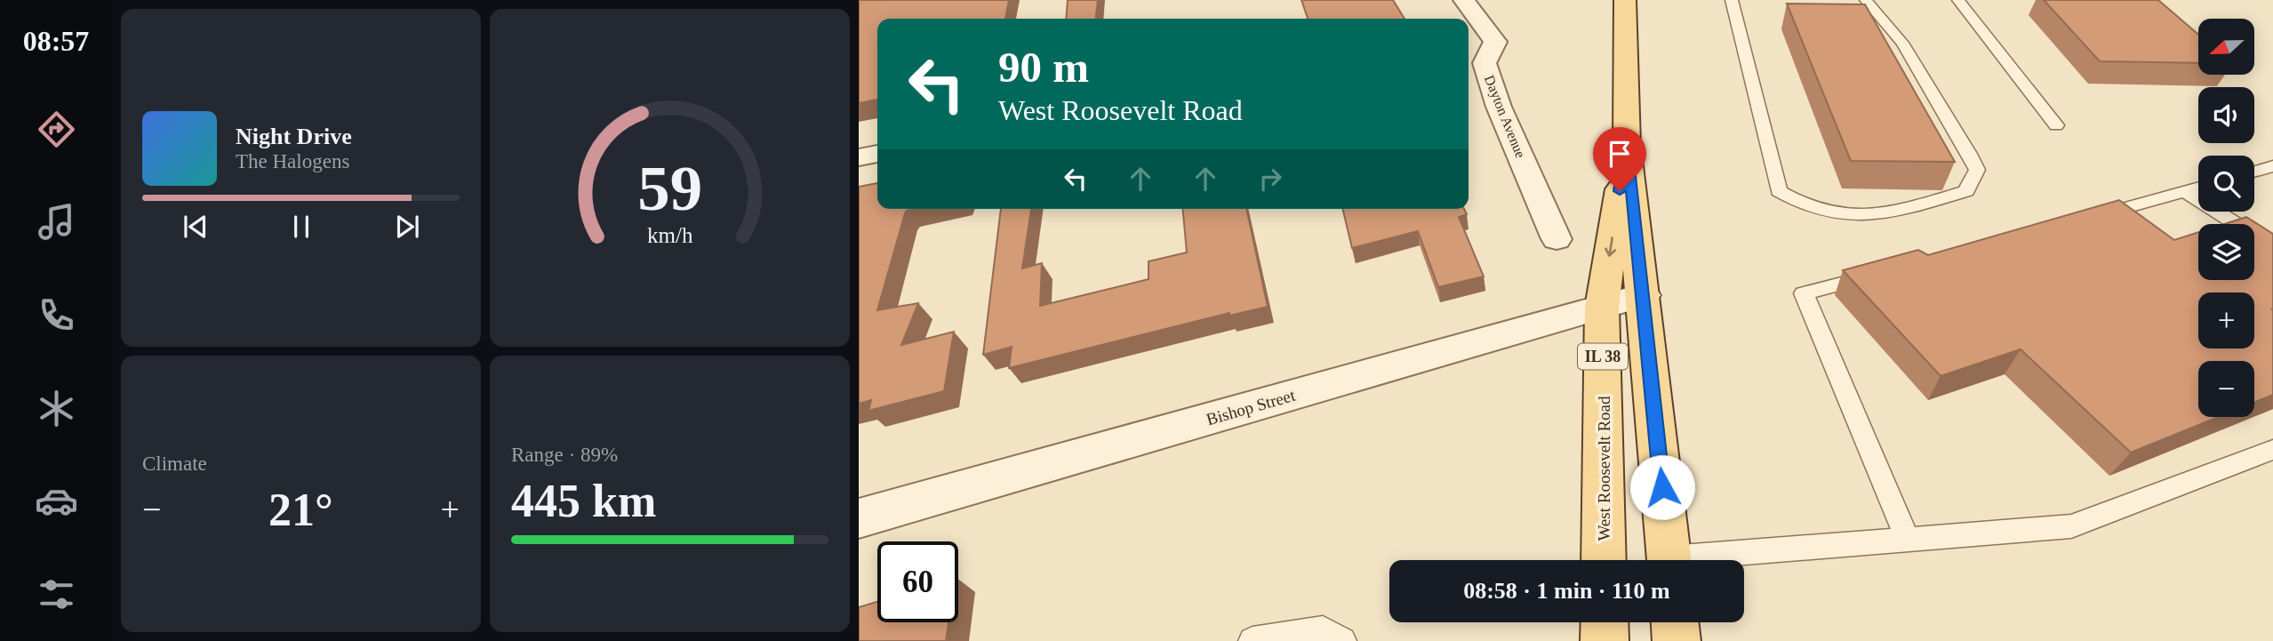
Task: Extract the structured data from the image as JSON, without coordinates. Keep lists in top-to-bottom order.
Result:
{
  "streets": {
    "main road": ["IL 38", "West Roosevelt Road"],
    "street": ["Dayton Avenue", "Bishop Street"]
  },
  "crossings": [
    ["Bishop Street", "West Roosevelt Road"]
  ],
  "north": "left",
  "page": {
    "tabs": "08:57",
    "map_buttons": ["+", "−"],
    "turn": ["90 m", "West Roosevelt Road"],
    "song": ["Night Drive", "The Halogens"],
    "tile": [
      "Climate",
      ["Range · 89%", "445 km"]
    ],
    "heat": ["−", "21°", "+"],
    "limit": "60",
    "trip": "08:58 · 1 min · 110 m",
    "gauge": ["59", "km/h"]
  }
}
